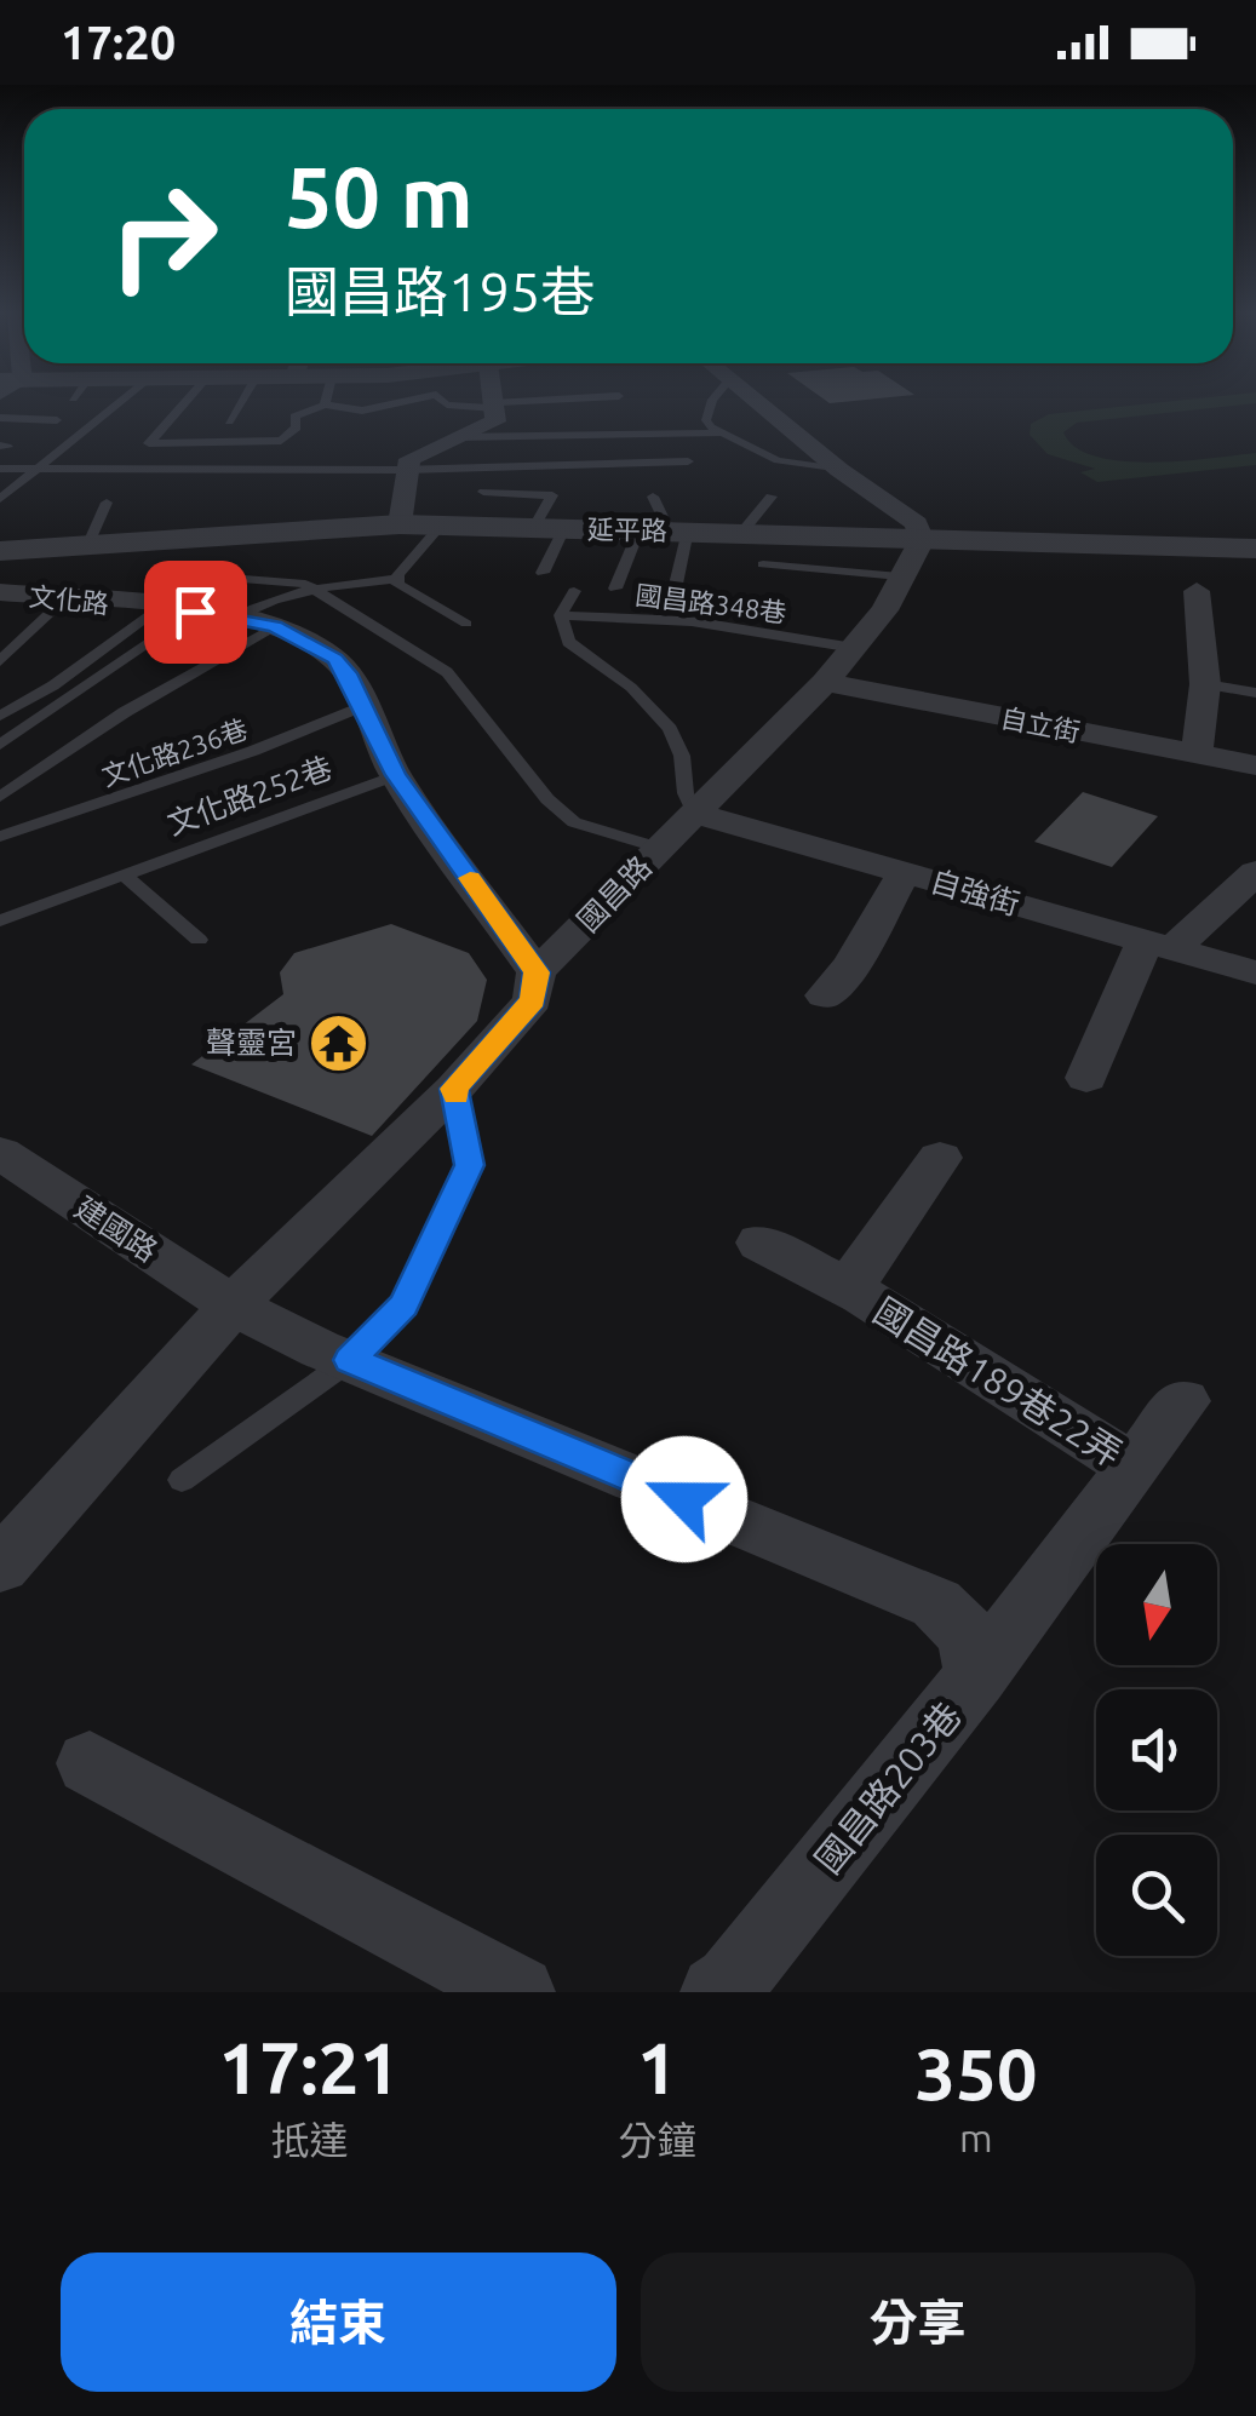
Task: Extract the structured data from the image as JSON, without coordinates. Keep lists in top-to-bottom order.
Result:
{
  "streets": {
    "street": [
      "延平路",
      "文化路",
      "自立街",
      "自強街",
      "國昌路",
      "建國路",
      "國昌路189巷22弄",
      "國昌路203巷"
    ],
    "lane": ["國昌路348巷", "文化路236巷", "文化路252巷"]
  },
  "crossings": [
    ["延平路", "國昌路"],
    ["文化路", "文化路236巷"],
    ["文化路", "文化路252巷"],
    ["文化路", "國昌路"],
    ["國昌路348巷", "國昌路"],
    ["自立街", "國昌路"],
    ["自強街", "國昌路"],
    ["國昌路", "建國路"],
    ["國昌路", "國昌路203巷"],
    ["建國路", "國昌路203巷"],
    ["國昌路189巷22弄", "國昌路203巷"]
  ],
  "places": {
    "temple": ["聲靈宮"]
  },
  "north": "bottom",
  "page": {
    "status": "17:20",
    "turn": ["50 m", "國昌路195巷"],
    "eta": [
      "17:21",
      "抵達",
      "1",
      "分鐘",
      "350",
      "m"
    ],
    "buttons": ["結束", "分享"]
  }
}
